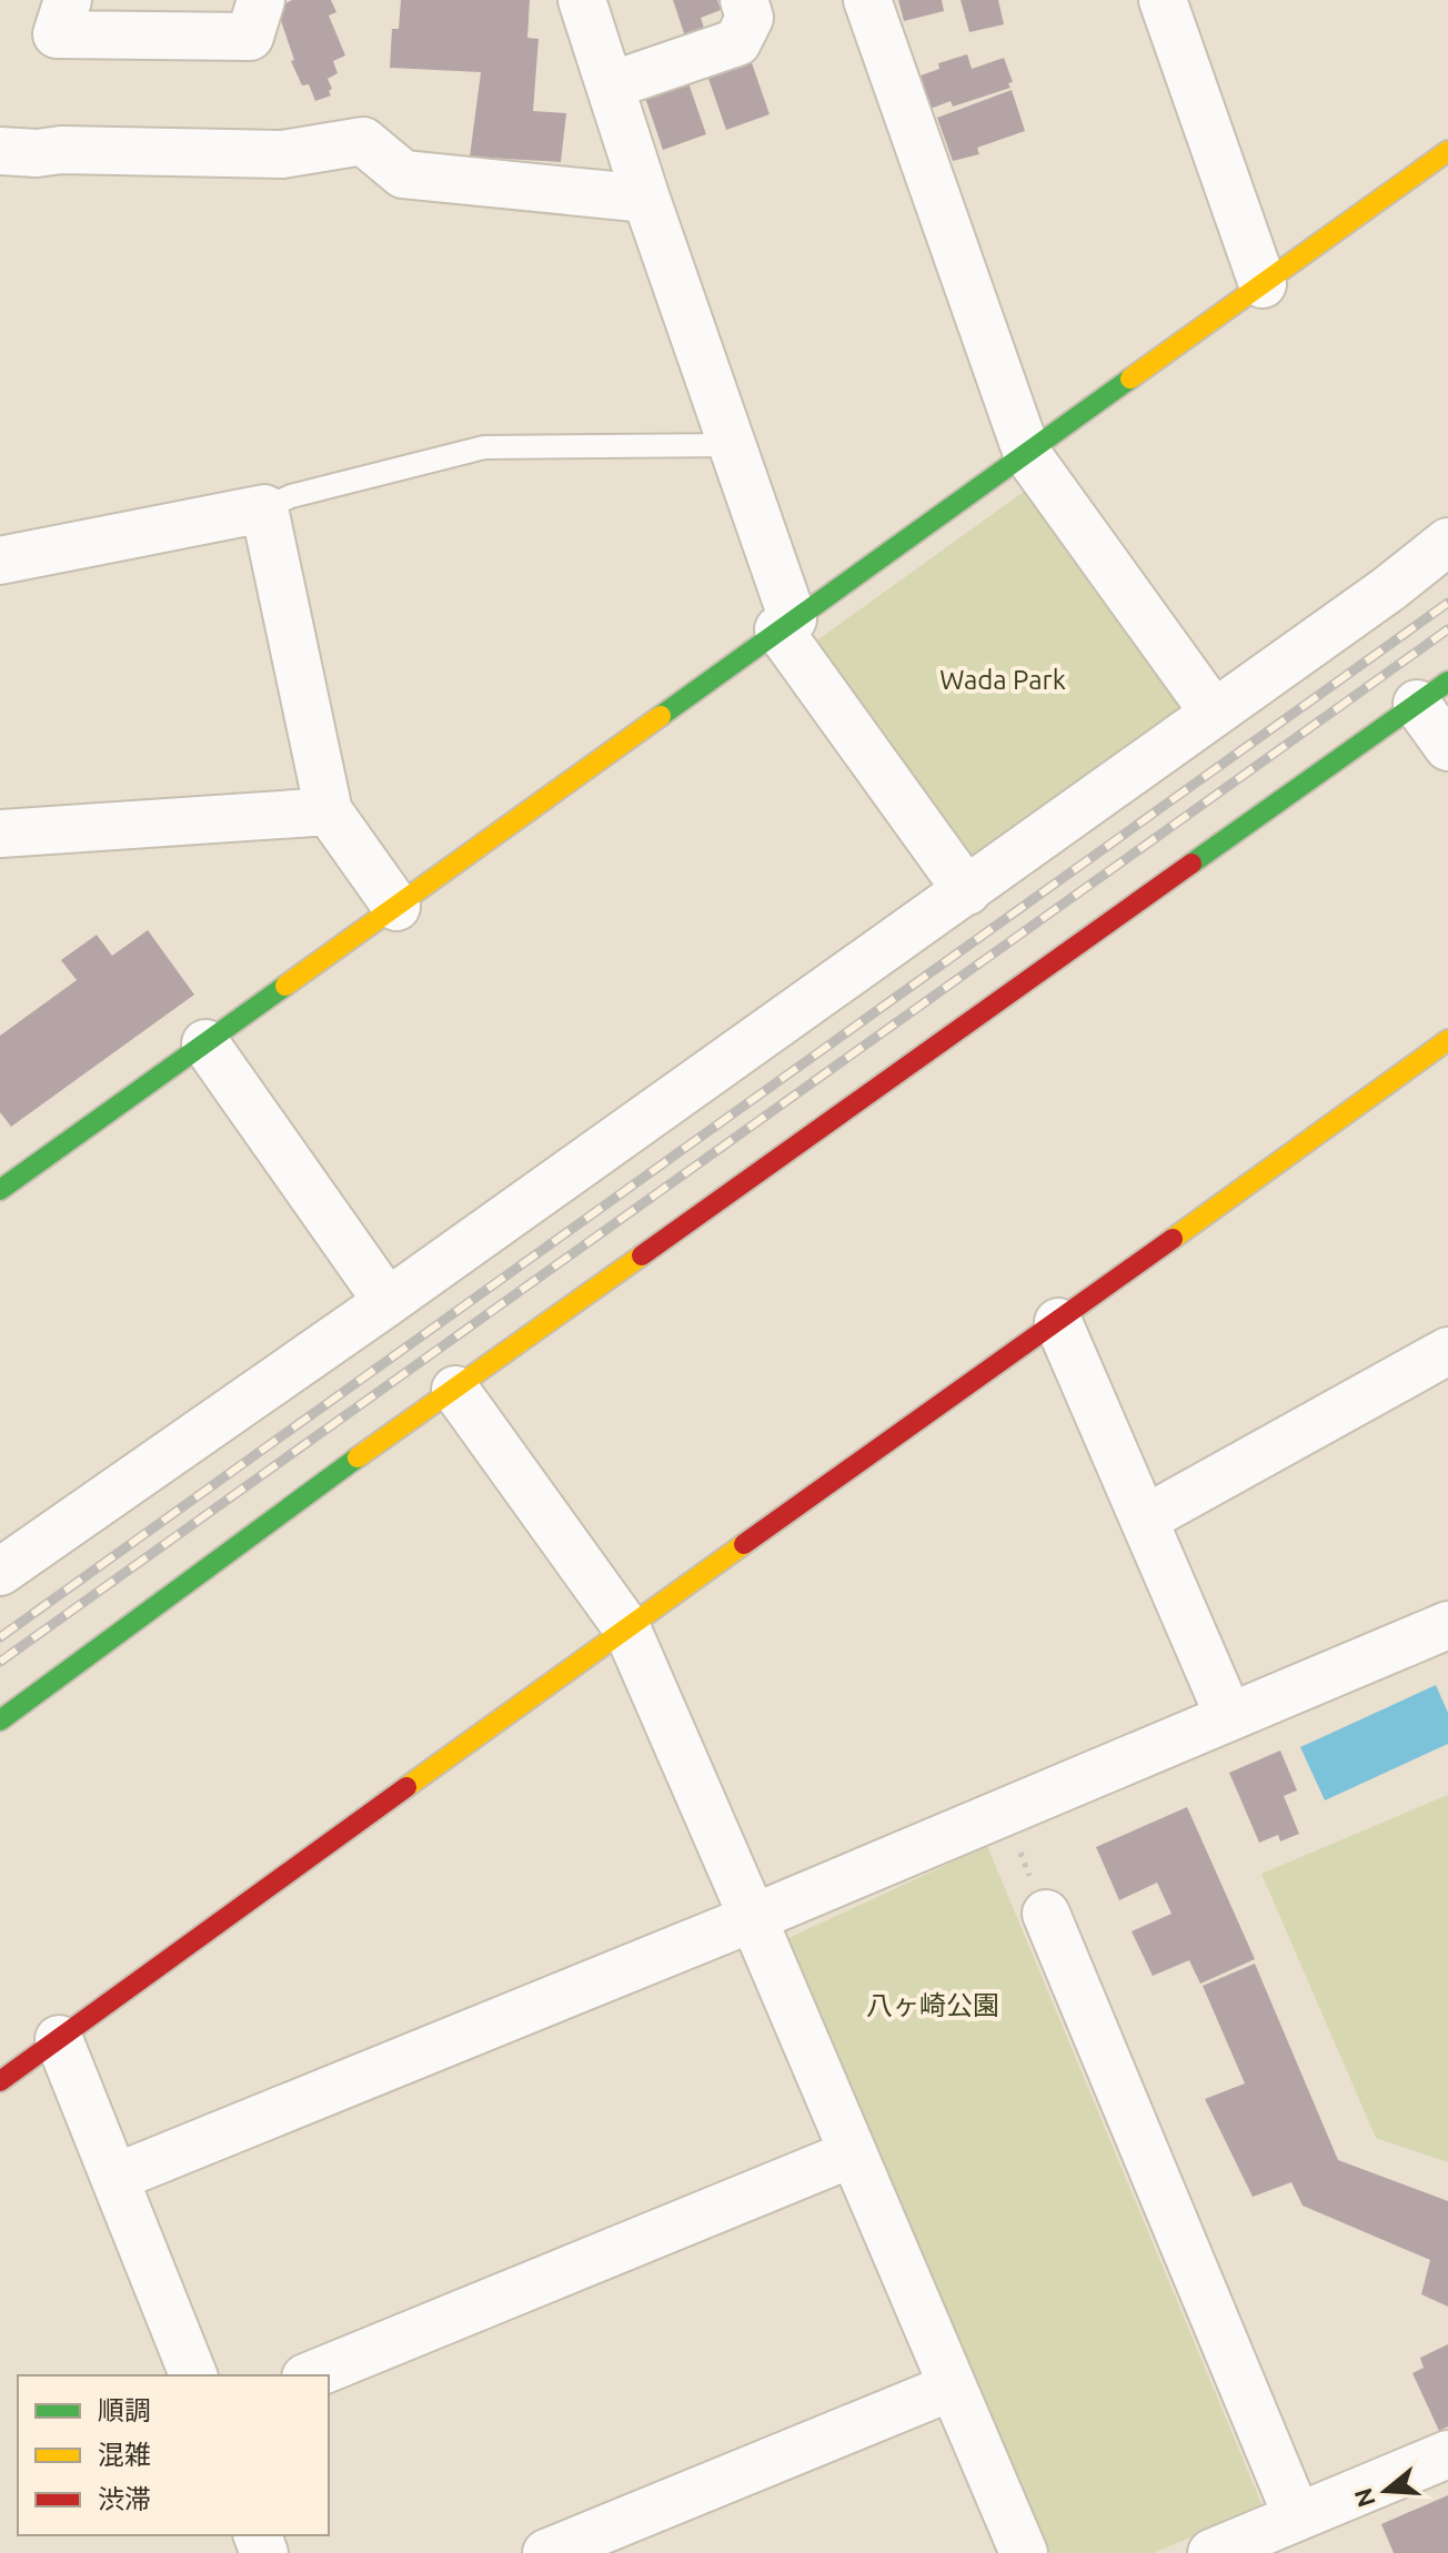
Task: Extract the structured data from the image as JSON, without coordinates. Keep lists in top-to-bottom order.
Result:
{
  "parks": ["Wada Park", "八ヶ崎公園"],
  "legend": ["順調", "混雑", "渋滞"],
  "north": "left"
}
